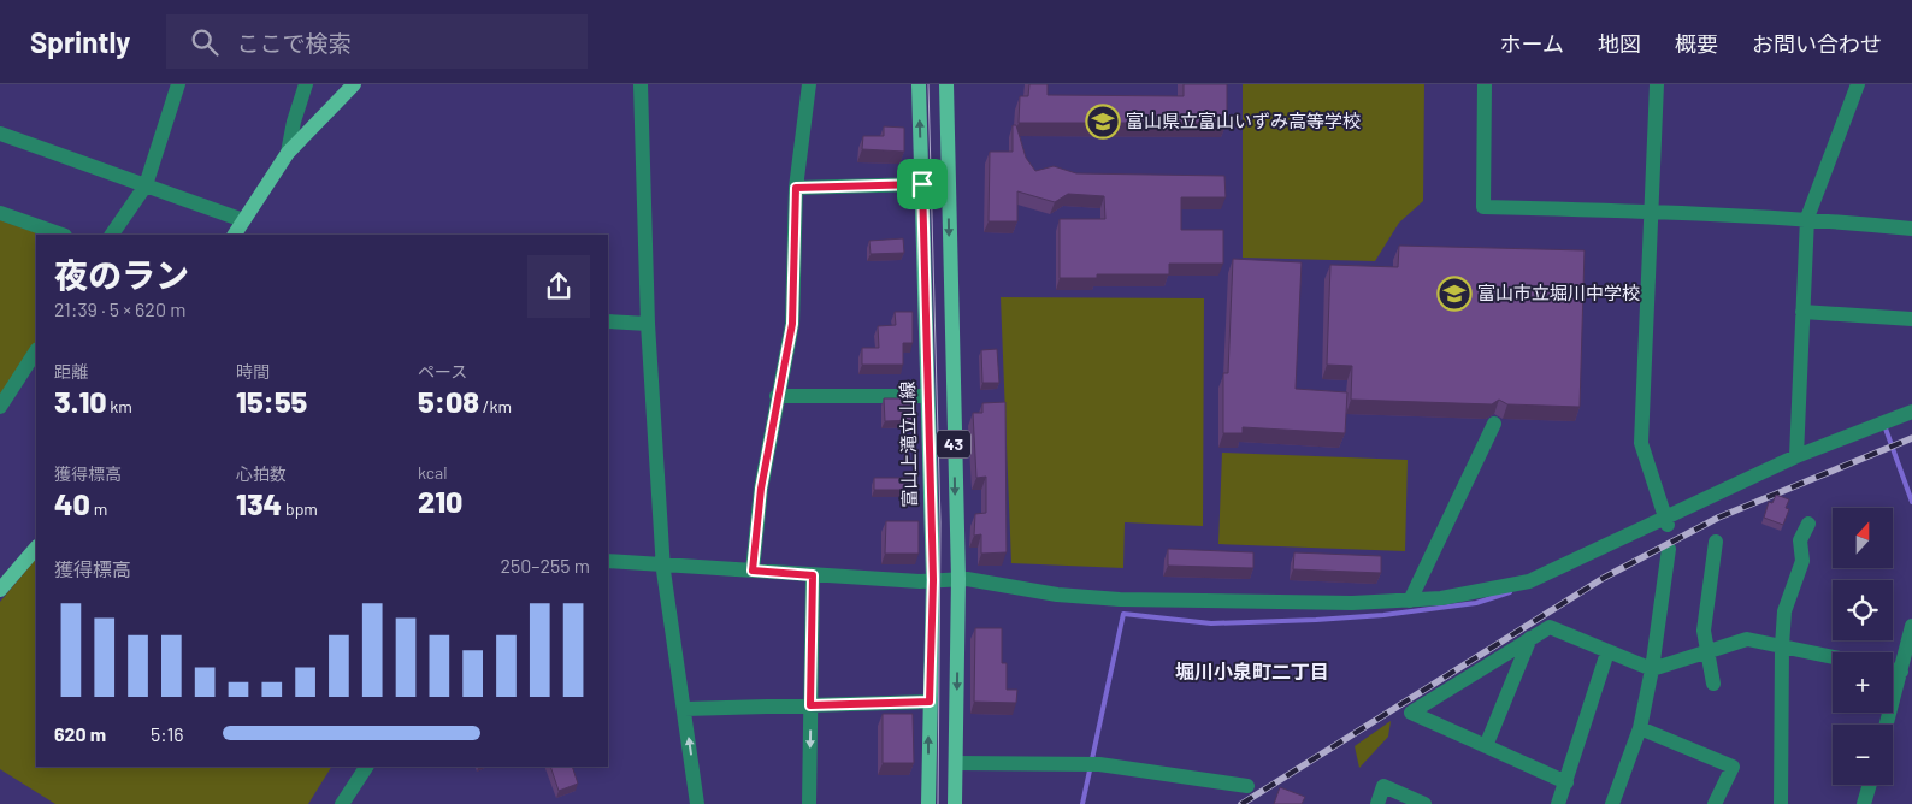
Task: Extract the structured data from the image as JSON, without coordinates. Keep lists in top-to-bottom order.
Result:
{
  "streets": {
    "main road": ["富山上滝立山線", "43"]
  },
  "districts": ["堀川小泉町二丁目"],
  "places": {
    "school or university": ["富山県立富山いずみ高等学校", "富山市立堀川中学校"]
  },
  "north": "top",
  "page": {
    "header": "Sprintly",
    "search": "ここで検索",
    "nav": [
      "ホーム",
      "地図",
      "概要",
      "お問い合わせ"
    ],
    "heading": ["夜のラン", "21:39 · 5 × 620 m"],
    "stats": [
      ["距離", "3.10 km"],
      ["時間", "15:55"],
      ["ペース", "5:08 /km"],
      ["獲得標高", "40 m"],
      ["心拍数", "134 bpm"],
      ["kcal", "210"]
    ],
    "map_buttons": ["+", "−"],
    "chart": ["獲得標高", "250–255 m"],
    "list": [
      {
        "name": "620 m",
        "note": "5:16"
      }
    ]
  }
}
